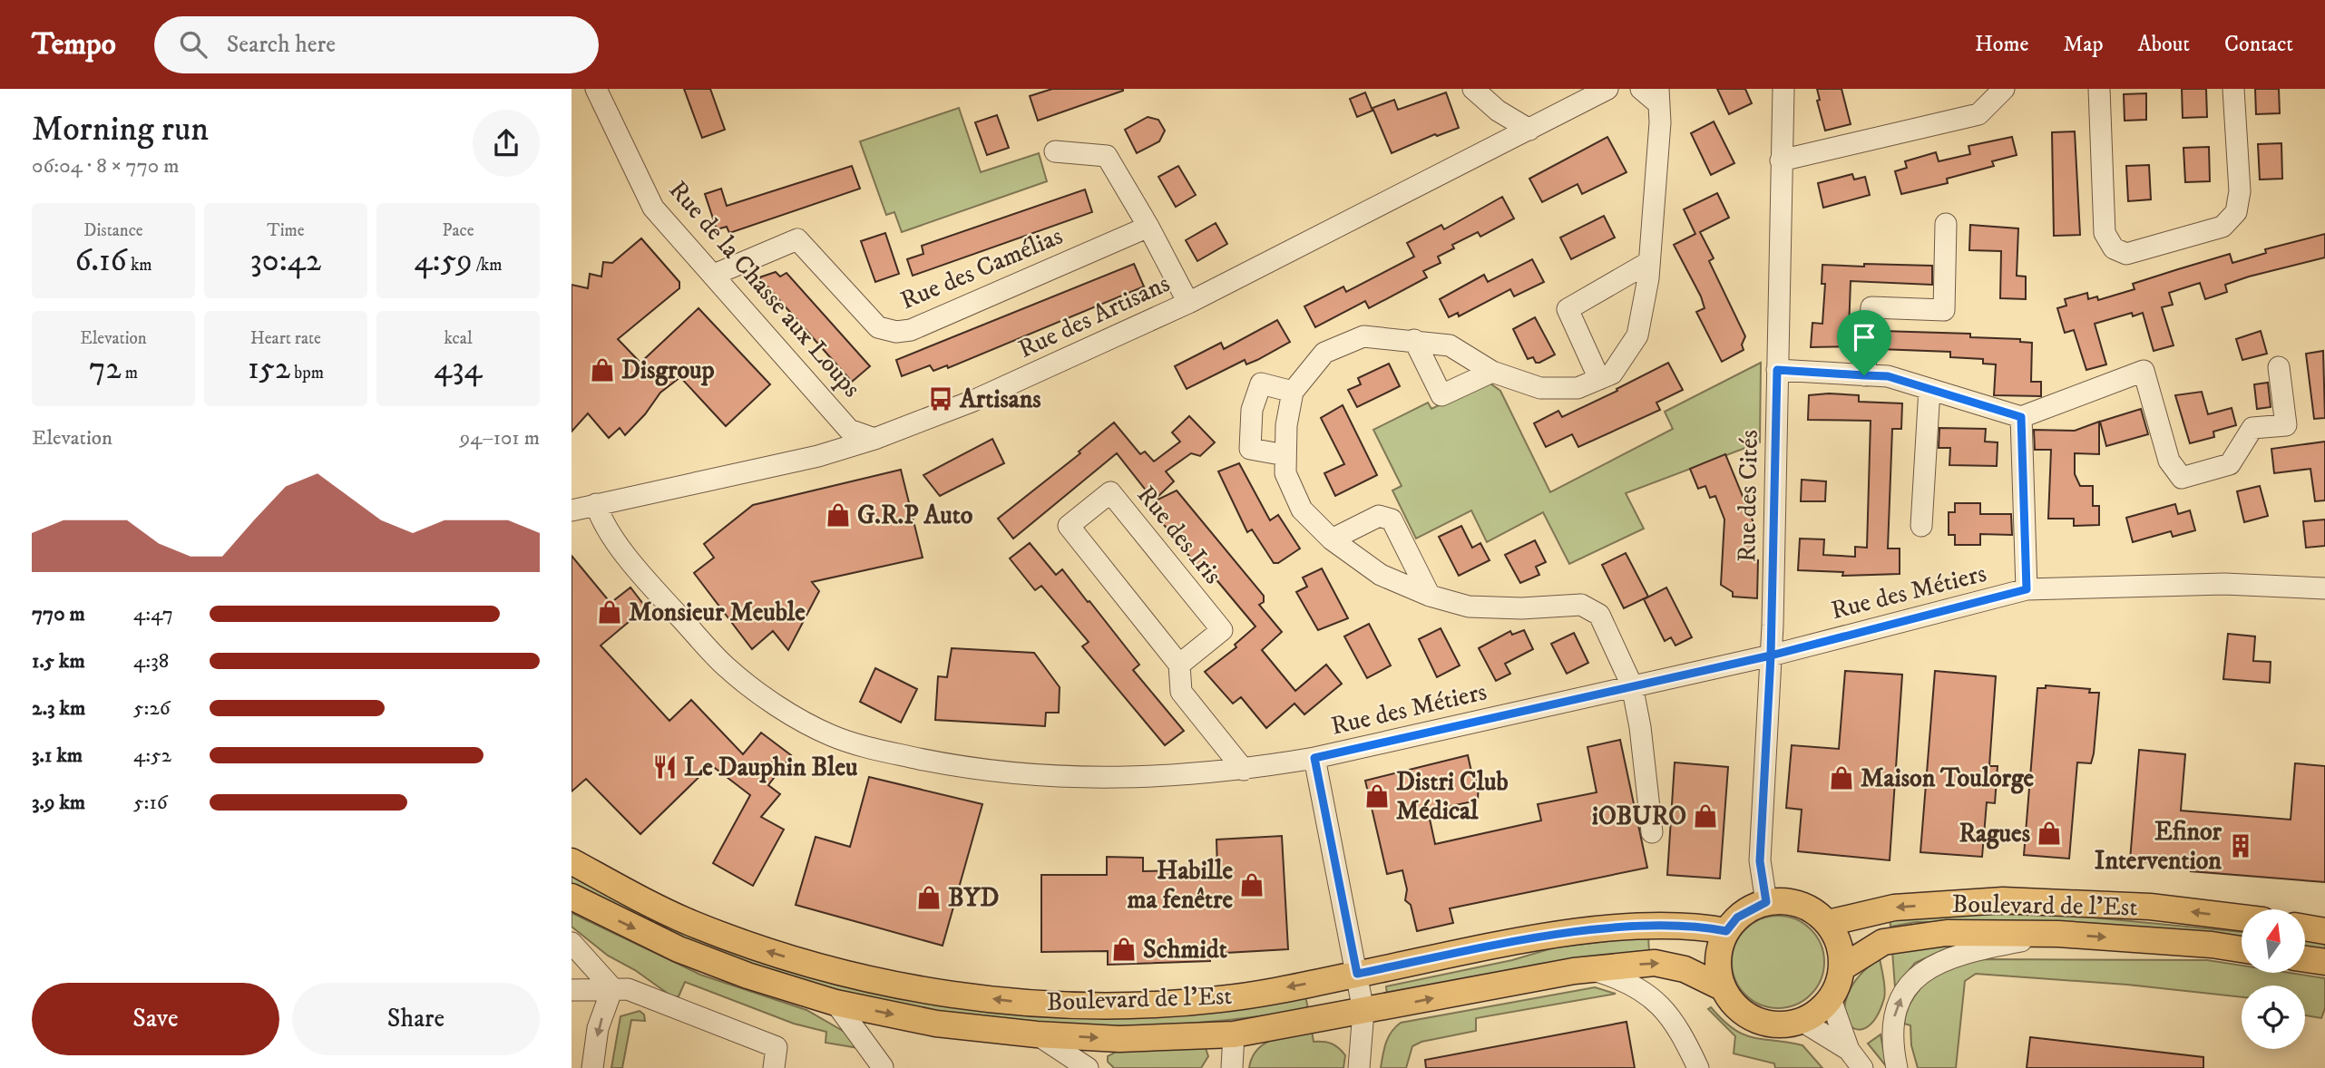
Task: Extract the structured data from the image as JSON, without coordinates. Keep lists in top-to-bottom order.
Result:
{
  "streets": {
    "main road": ["Boulevard de l'Est"],
    "street": [
      "Rue des Camélias",
      "Rue de la Chasse aux Loups",
      "Rue des Artisans",
      "Rue des Cités",
      "Rue des Iris",
      "Rue des Métiers"
    ]
  },
  "crossings": [
    ["Rue des Camélias", "Rue de la Chasse aux Loups"],
    ["Rue de la Chasse aux Loups", "Rue des Artisans"],
    ["Rue des Artisans", "Rue des Métiers"],
    ["Rue des Cités", "Rue des Métiers"],
    ["Rue des Cités", "Boulevard de l'Est"]
  ],
  "places": {
    "shop": [
      "Disgroup",
      "G.R.P Auto",
      "Monsieur Meuble",
      "Maison Toulorge",
      "Distri Club Médical",
      "iOBURO",
      "Ragues",
      "Habille ma fenêtre",
      "BYD",
      "Schmidt"
    ],
    "bus stop": ["Artisans"],
    "restaurant": ["Le Dauphin Bleu"],
    "building": ["Efinor Intervention"]
  },
  "north": "top",
  "page": {
    "header": "Tempo",
    "search": "Search here",
    "nav": [
      "Home",
      "Map",
      "About",
      "Contact"
    ],
    "heading": ["Morning run", "06:04 · 8 × 770 m"],
    "stats": [
      ["Distance", "6.16 km"],
      ["Time", "30:42"],
      ["Pace", "4:59 /km"],
      ["Elevation", "72 m"],
      ["Heart rate", "152 bpm"],
      ["kcal", "434"]
    ],
    "chart": ["Elevation", "94–101 m"],
    "list": [
      {
        "name": "770 m",
        "note": "4:47"
      },
      {
        "name": "1.5 km",
        "note": "4:38"
      },
      {
        "name": "2.3 km",
        "note": "5:26"
      },
      {
        "name": "3.1 km",
        "note": "4:52"
      },
      {
        "name": "3.9 km",
        "note": "5:16"
      }
    ],
    "buttons": ["Save", "Share"]
  }
}
